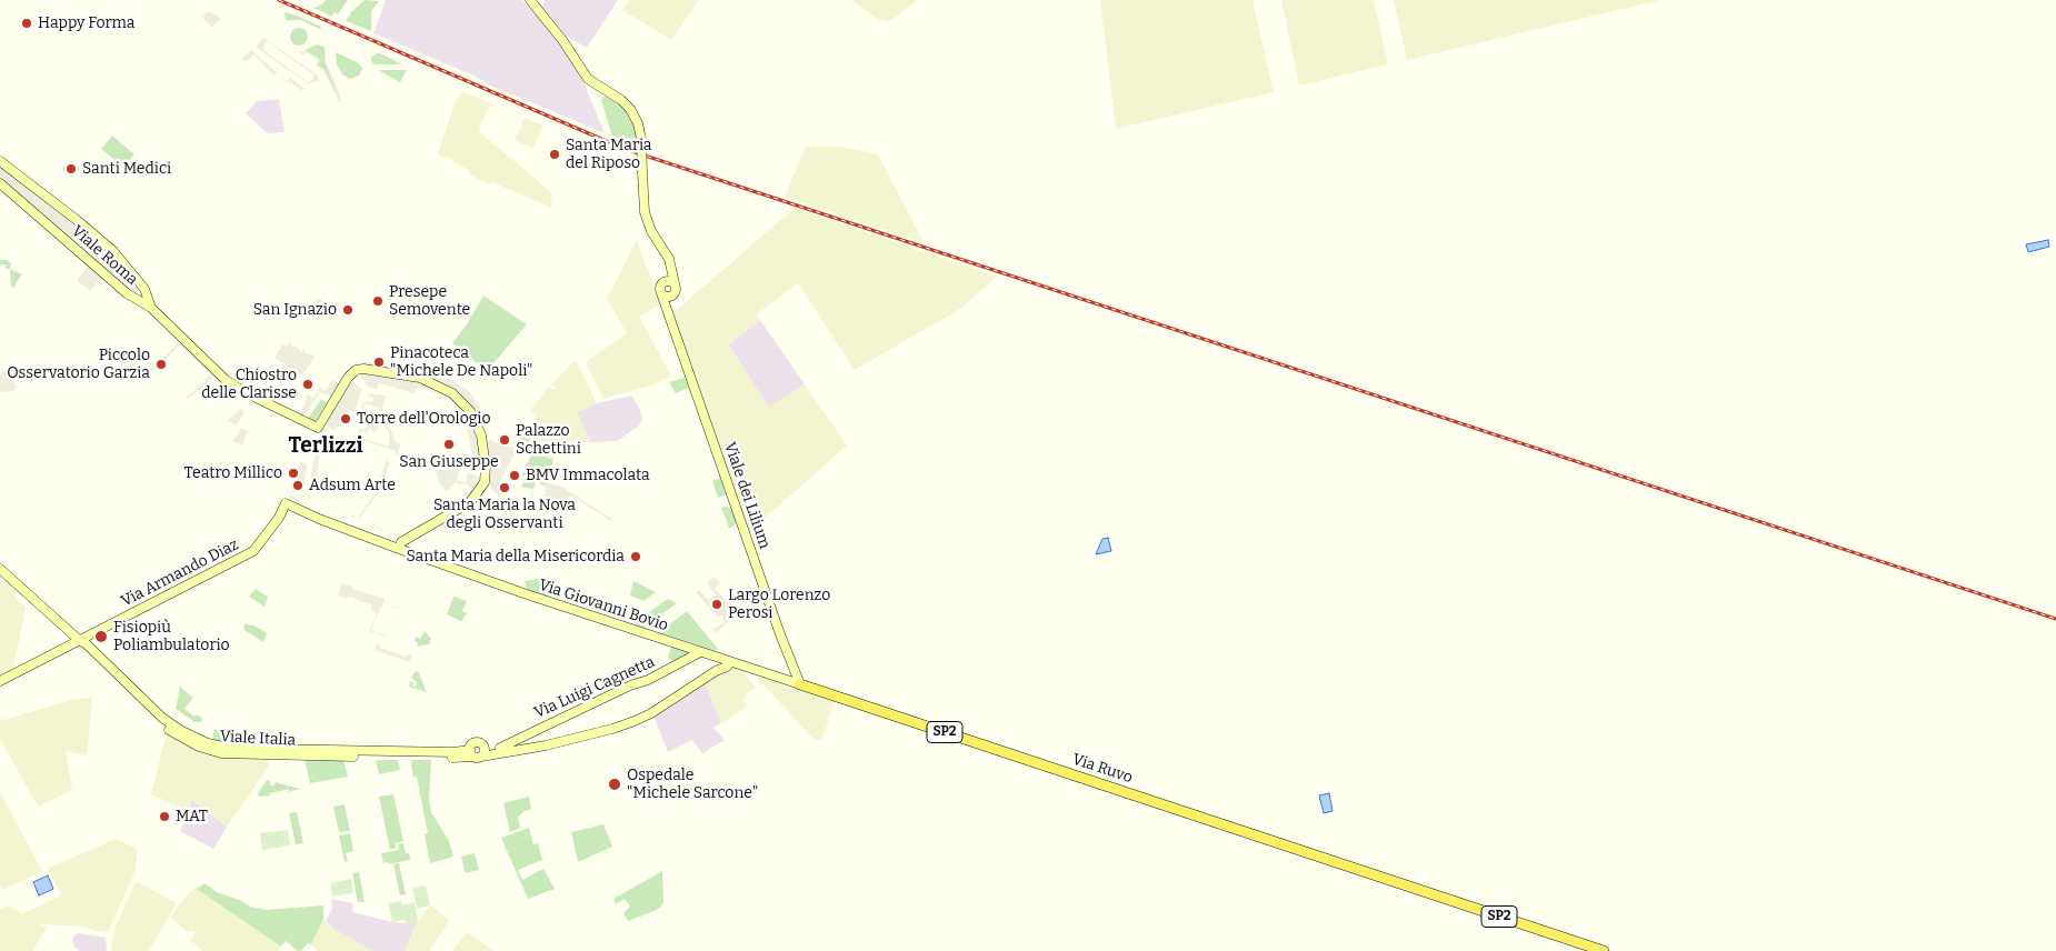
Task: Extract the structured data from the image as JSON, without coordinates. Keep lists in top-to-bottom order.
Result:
{
  "streets": {
    "main road": [
      "Viale Roma",
      "Viale dei Lilium",
      "Via Armando Diaz",
      "Via Giovanni Bovio",
      "Via Luigi Cagnetta",
      "SP2",
      "Viale Italia",
      "Via Ruvo"
    ]
  },
  "crossings": [
    ["Viale dei Lilium", "Via Giovanni Bovio"],
    ["Viale dei Lilium", "Via Ruvo"],
    ["Via Armando Diaz", "Via Giovanni Bovio"],
    ["Via Armando Diaz", "Viale Italia"],
    ["Via Giovanni Bovio", "Via Luigi Cagnetta"],
    ["Via Giovanni Bovio", "Viale Italia"],
    ["Via Giovanni Bovio", "Via Ruvo"]
  ],
  "districts": ["Terlizzi"],
  "places": [
    "Happy Forma",
    "Santa Maria del Riposo",
    "Santi Medici",
    "Presepe Semovente",
    "San Ignazio",
    "Pinacoteca \"Michele De Napoli\"",
    "Piccolo Osservatorio Garzia",
    "Chiostro delle Clarisse",
    "Torre dell'Orologio",
    "Palazzo Schettini",
    "San Giuseppe",
    "Teatro Millico",
    "BMV Immacolata",
    "Adsum Arte",
    "Santa Maria la Nova degli Osservanti",
    "Santa Maria della Misericordia",
    "Largo Lorenzo Perosi",
    "Fisiopiù Poliambulatorio",
    "Ospedale \"Michele Sarcone\"",
    "MAT"
  ]
}
